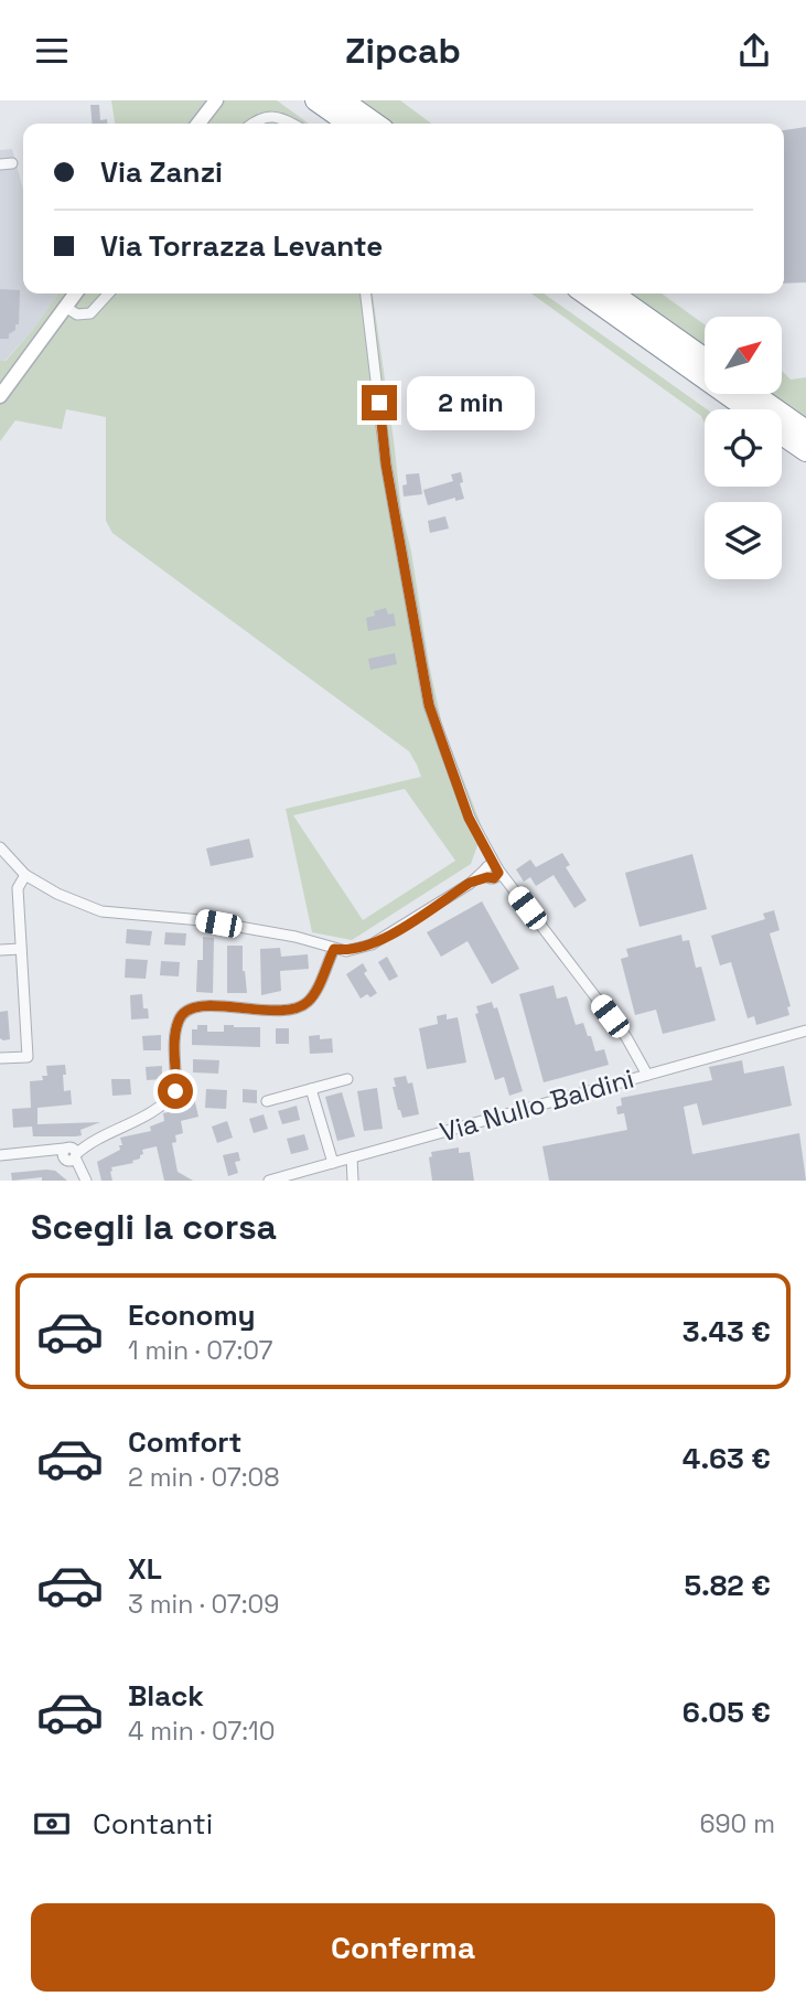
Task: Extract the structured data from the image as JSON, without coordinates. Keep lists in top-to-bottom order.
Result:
{
  "streets": {
    "street": ["Via Nullo Baldini"]
  },
  "north": "top right",
  "page": {
    "header": "Zipcab",
    "banner": ["Via Zanzi", "Via Torrazza Levante"],
    "bubble": "2 min",
    "heading": "Scegli la corsa",
    "list": [
      {
        "name": "Economy",
        "note": "1 min · 07:07",
        "value": "3.43 €"
      },
      {
        "name": "Comfort",
        "note": "2 min · 07:08",
        "value": "4.63 €"
      },
      {
        "name": "XL",
        "note": "3 min · 07:09",
        "value": "5.82 €"
      },
      {
        "name": "Black",
        "note": "4 min · 07:10",
        "value": "6.05 €"
      }
    ],
    "pay": ["Contanti", "690 m"],
    "buttons": "Conferma"
  }
}
